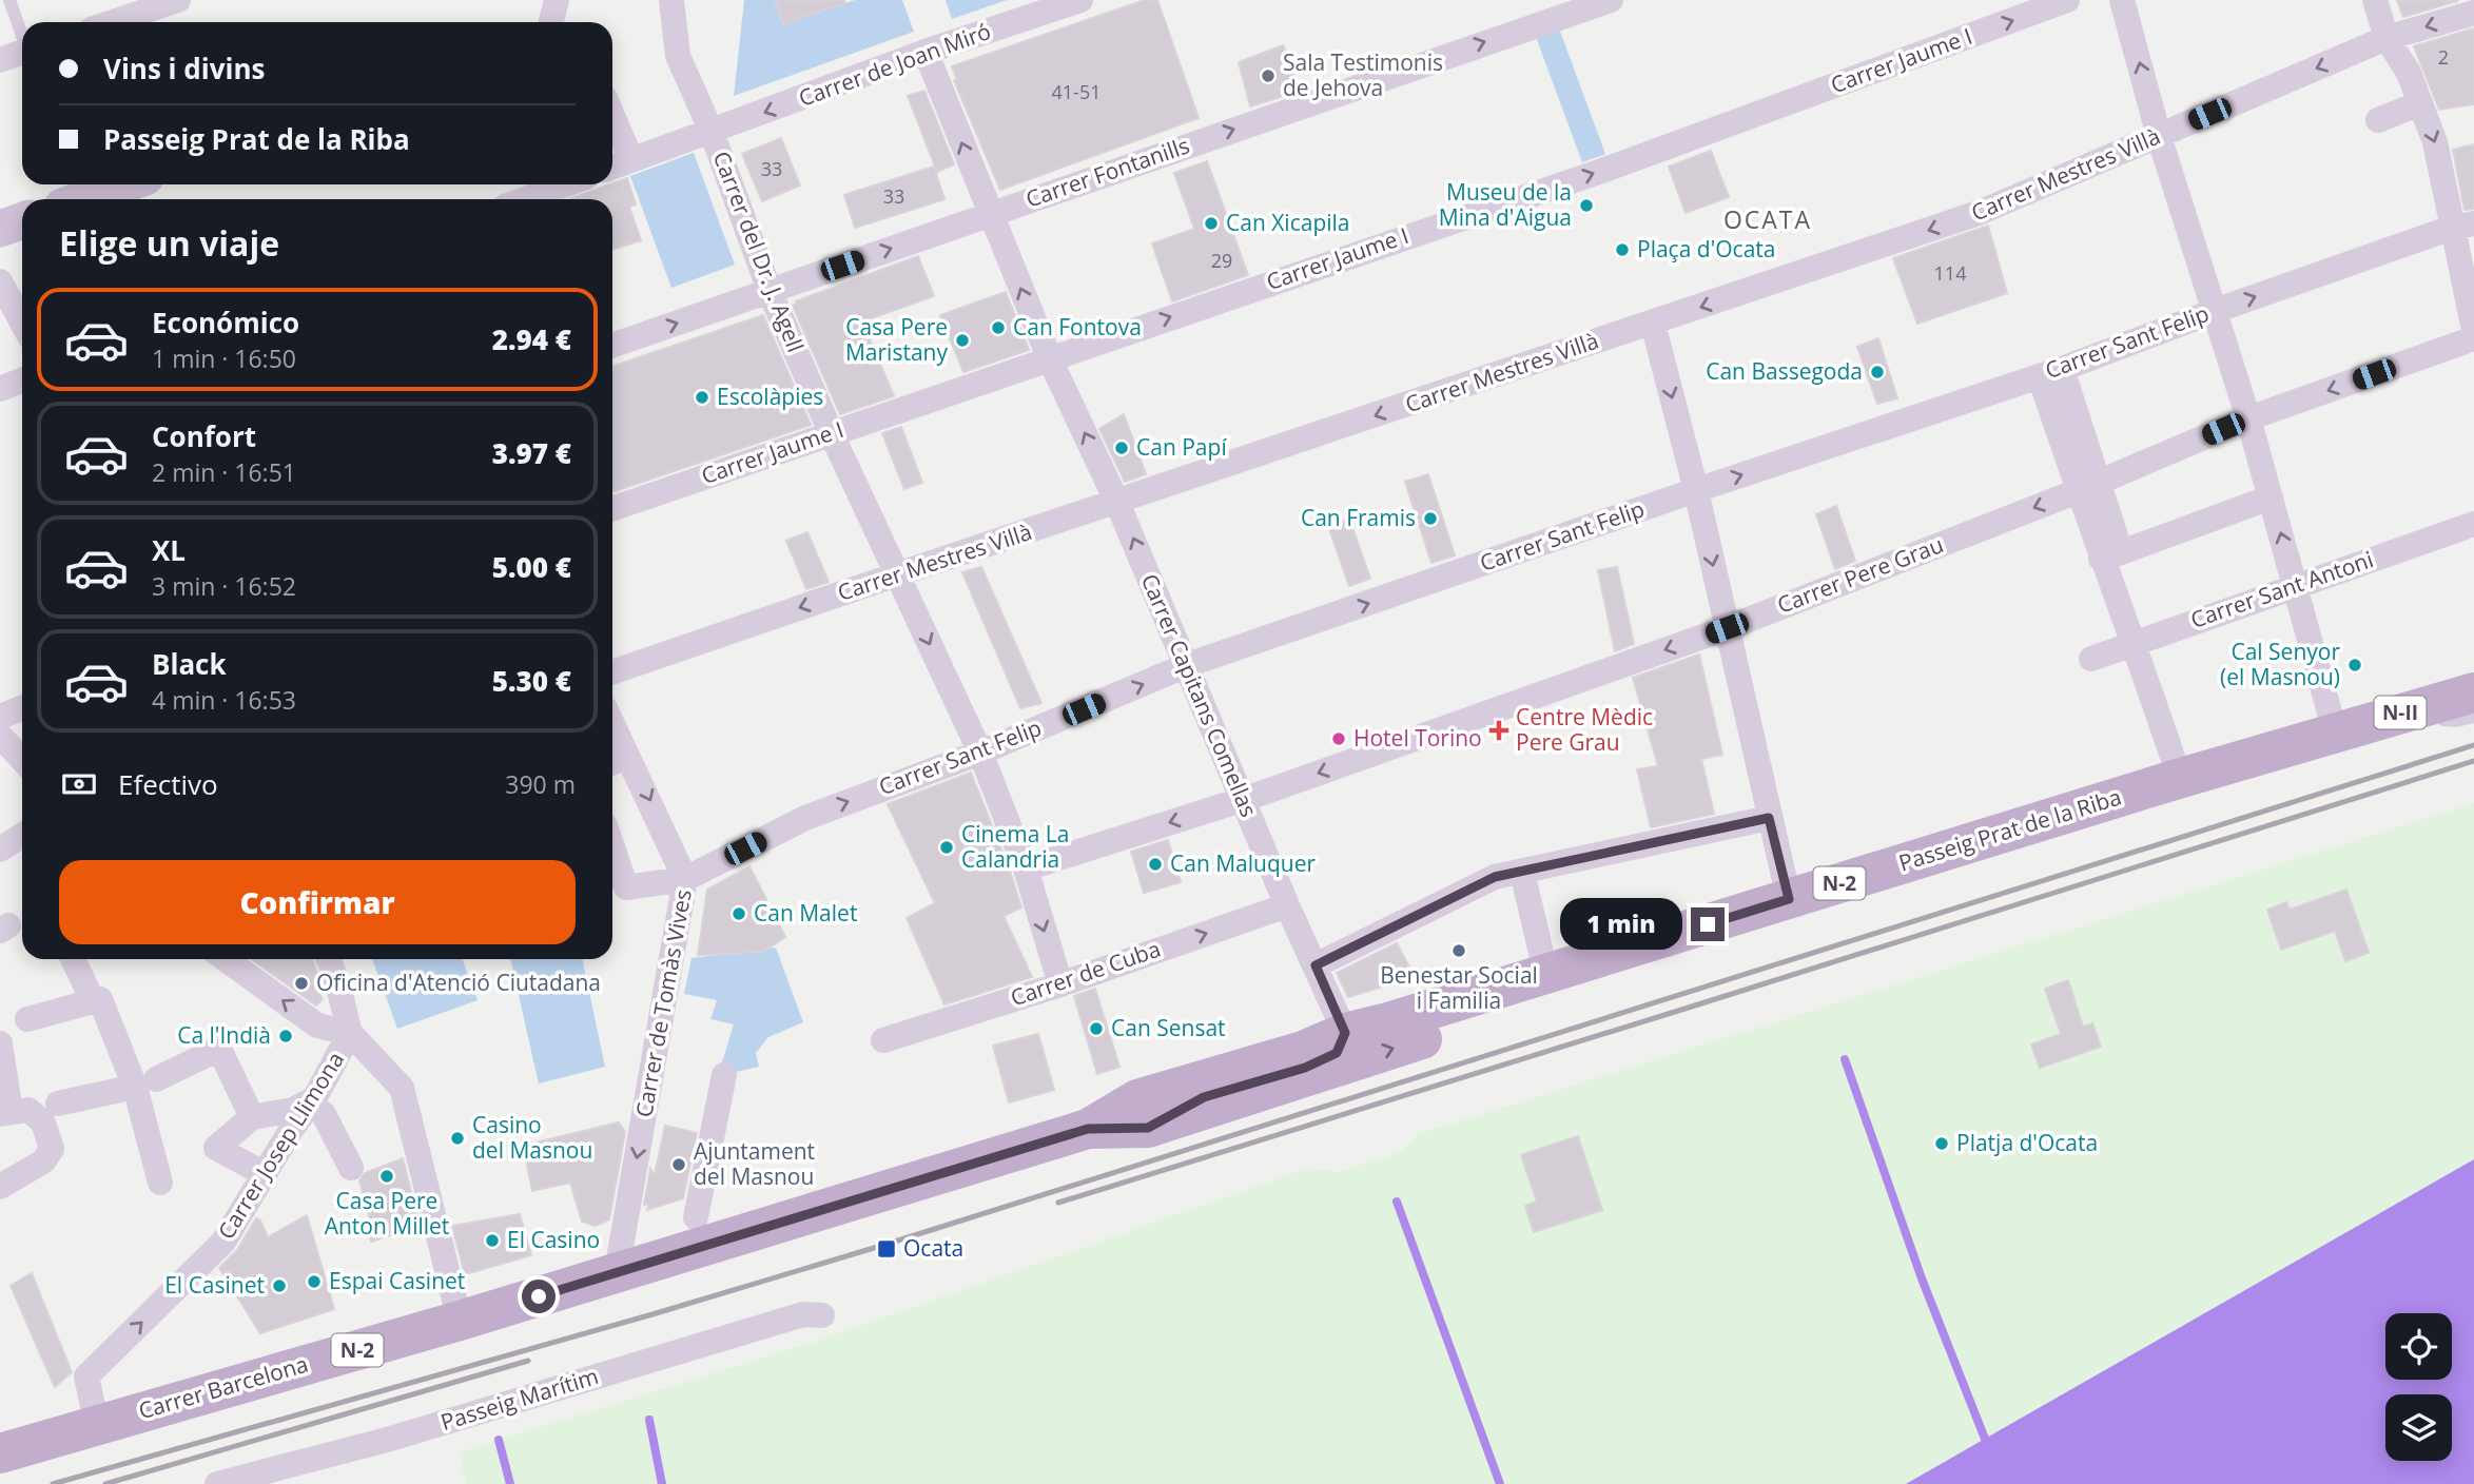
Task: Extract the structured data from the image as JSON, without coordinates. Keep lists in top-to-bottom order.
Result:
{
  "streets": {
    "main road": [
      "N-II",
      "Passeig Prat de la Riba",
      "N-2",
      "Carrer Barcelona"
    ],
    "street": [
      "Carrer Jaume I",
      "Carrer de Joan Miró",
      "Carrer Fontanills",
      "Carrer Mestres Villà",
      "Carrer del Dr. J. Agell",
      "Carrer Sant Felip",
      "Carrer Pere Grau",
      "Carrer Sant Antoni",
      "Carrer Capitans Comellas",
      "Carrer de Cuba",
      "Carrer de Tomàs Vives",
      "Carrer Josep Llimona",
      "Passeig Marítim"
    ]
  },
  "crossings": [
    ["Carrer Jaume I", "Carrer del Dr. J. Agell"],
    ["Carrer Jaume I", "Carrer Capitans Comellas"],
    ["Carrer de Joan Miró", "Carrer del Dr. J. Agell"],
    ["Carrer de Joan Miró", "Carrer Capitans Comellas"],
    ["Carrer Fontanills", "Carrer del Dr. J. Agell"],
    ["Carrer Fontanills", "Carrer Capitans Comellas"],
    ["Carrer Mestres Villà", "Carrer del Dr. J. Agell"],
    ["Carrer Mestres Villà", "Carrer Capitans Comellas"],
    ["Carrer del Dr. J. Agell", "Carrer Sant Felip"],
    ["Carrer del Dr. J. Agell", "Carrer Pere Grau"],
    ["Carrer del Dr. J. Agell", "Carrer de Cuba"],
    ["Carrer Sant Felip", "Carrer Capitans Comellas"],
    ["Carrer Sant Felip", "Carrer de Tomàs Vives"],
    ["Carrer Pere Grau", "Carrer Capitans Comellas"],
    ["Carrer Capitans Comellas", "Passeig Prat de la Riba"],
    ["Carrer Capitans Comellas", "N-2"],
    ["Carrer Capitans Comellas", "Carrer de Cuba"],
    ["Passeig Prat de la Riba", "N-2"],
    ["N-2", "Carrer de Tomàs Vives"],
    ["N-2", "Carrer Barcelona"],
    ["Carrer de Tomàs Vives", "Carrer Barcelona"],
    ["Carrer Josep Llimona", "Carrer Barcelona"]
  ],
  "one_way": [
    "Carrer Jaume I",
    "Carrer de Joan Miró",
    "Carrer Fontanills",
    "Carrer Mestres Villà",
    "Carrer Sant Felip",
    "Carrer Capitans Comellas",
    "Carrer de Cuba",
    "Carrer Josep Llimona"
  ],
  "districts": ["OCATA"],
  "places": {
    "other": [
      "Sala Testimonis de Jehova",
      "Museu de la Mina d'Aigua",
      "Can Xicapila",
      "Plaça d'Ocata",
      "Can Fontova",
      "Casa Pere Maristany",
      "Can Bassegoda",
      "Escolàpies",
      "Can Papí",
      "Can Framis",
      "Cal Senyor (el Masnou)",
      "Hotel Torino",
      "Cinema La Calandria",
      "Can Maluquer",
      "Can Malet",
      "Benestar Social i Familia",
      "Oficina d'Atenció Ciutadana",
      "Can Sensat",
      "Ca l'Indià",
      "Casino del Masnou",
      "Platja d'Ocata",
      "Ajuntament del Masnou",
      "Casa Pere Anton Millet",
      "El Casino",
      "Espai Casinet",
      "El Casinet"
    ],
    "health": ["Centre Mèdic Pere Grau"],
    "transit": ["Ocata"]
  },
  "house_numbers": [
    "2",
    "41-51",
    "33",
    "33",
    "29",
    "114"
  ],
  "page": {
    "banner": ["Vins i divins", "Passeig Prat de la Riba"],
    "heading": "Elige un viaje",
    "list": [
      {
        "name": "Económico",
        "note": "1 min · 16:50",
        "value": "2.94 €"
      },
      {
        "name": "Confort",
        "note": "2 min · 16:51",
        "value": "3.97 €"
      },
      {
        "name": "XL",
        "note": "3 min · 16:52",
        "value": "5.00 €"
      },
      {
        "name": "Black",
        "note": "4 min · 16:53",
        "value": "5.30 €"
      }
    ],
    "pay": ["Efectivo", "390 m"],
    "buttons": "Confirmar",
    "bubble": "1 min"
  }
}
